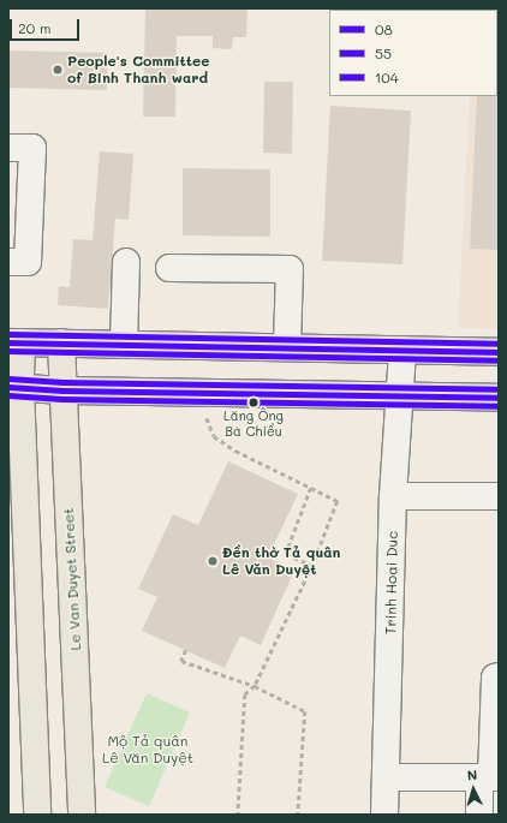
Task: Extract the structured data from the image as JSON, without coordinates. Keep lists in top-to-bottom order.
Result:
{
  "streets": {
    "main road": ["Le Van Duyet Street"],
    "street": ["Trinh Hoai Duc"]
  },
  "parks": ["Mộ Tả quân Lê Văn Duyệt"],
  "places": ["People's Committee of Binh Thanh ward", "Lăng Ông Bà Chiểu", "Đền thờ Tả quân Lê Văn Duyệt"],
  "lines": ["transit line 104", "transit line 08", "transit line 55"],
  "legend": ["08", "55", "104"],
  "scale_bar": "20 m",
  "north": "top"
}
